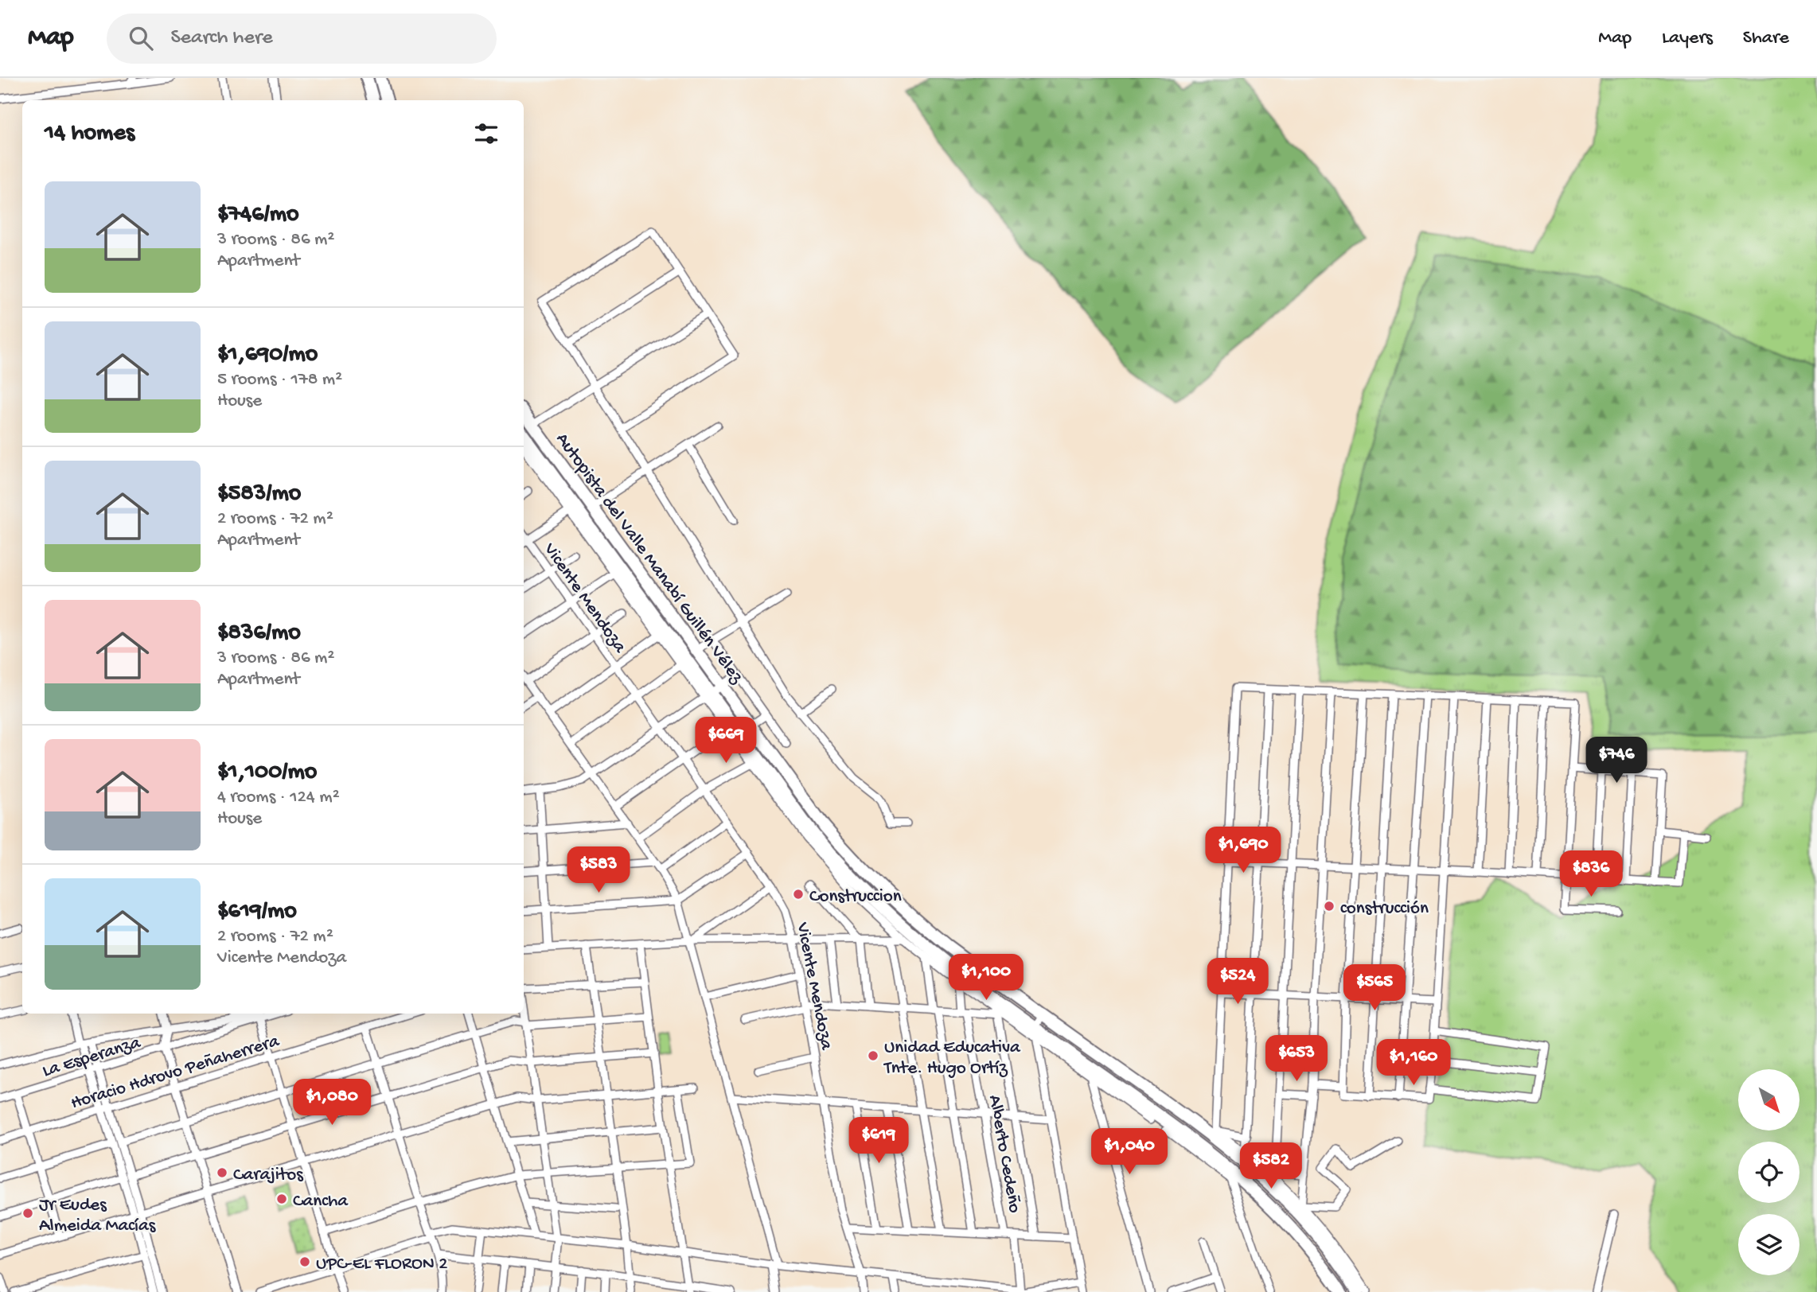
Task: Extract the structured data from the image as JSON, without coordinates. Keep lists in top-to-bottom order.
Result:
{
  "streets": {
    "main road": ["Autopista del Valle Manabí Guillén Vélez"],
    "street": [
      "Vicente Mendoza",
      "La Esperanza",
      "Horacio Hdrovo Peñaherrera",
      "Alberto Cedeño"
    ]
  },
  "crossings": [
    ["Autopista del Valle Manabí Guillén Vélez", "Alberto Cedeño"]
  ],
  "places": [
    "Construccion",
    "construcción",
    "Unidad Educativa Tnte. Hugo Ortíz",
    "Carajitos",
    "Cancha",
    "Jr Eudes Almeida Macías",
    "UPC-EL FLORON 2"
  ],
  "north": "bottom right",
  "page": {
    "header": "Map",
    "search": "Search here",
    "nav": ["Map", "Layers", "Share"],
    "heading": "14 homes",
    "list": [
      {
        "name": "$746/mo",
        "note": "3 rooms · 86 m² · Apartment"
      },
      {
        "name": "$1,690/mo",
        "note": "5 rooms · 178 m² · House"
      },
      {
        "name": "$583/mo",
        "note": "2 rooms · 72 m² · Apartment"
      },
      {
        "name": "$836/mo",
        "note": "3 rooms · 86 m² · Apartment"
      },
      {
        "name": "$1,100/mo",
        "note": "4 rooms · 124 m² · House"
      },
      {
        "name": "$619/mo",
        "note": "2 rooms · 72 m² · Vicente Mendoza"
      }
    ],
    "price": [
      "$669",
      "$746",
      "$1,690",
      "$583",
      "$836",
      "$1,100",
      "$524",
      "$565",
      "$653",
      "$1,160",
      "$1,080",
      "$619",
      "$1,040",
      "$582"
    ]
  }
}
